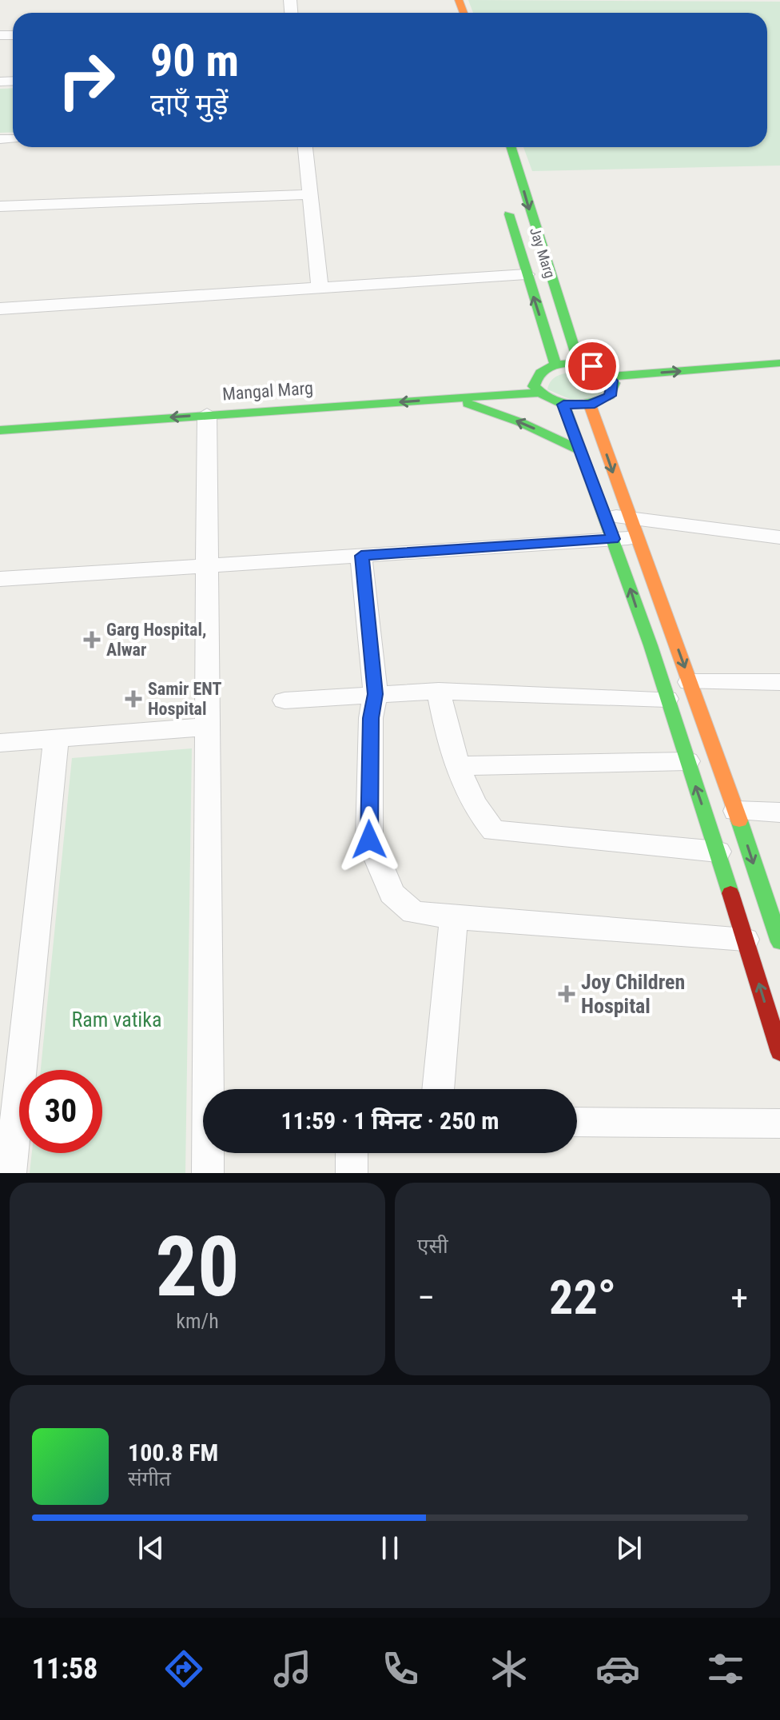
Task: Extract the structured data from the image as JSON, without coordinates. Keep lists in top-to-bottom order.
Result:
{
  "streets": {
    "main road": ["Jay Marg", "Mangal Marg"]
  },
  "parks": ["Ram vatika"],
  "places": {
    "health": ["Garg Hospital, Alwar", "Samir ENT Hospital", "Joy Children Hospital"]
  },
  "page": {
    "turn": ["90 m", "दाएँ मुड़ें"],
    "limit": "30",
    "trip": "11:59 · 1 मिनट · 250 m",
    "tile": [
      ["20", "km/h"],
      "एसी"
    ],
    "heat": ["−", "22°", "+"],
    "song": ["100.8 FM", "संगीत"],
    "tabs": "11:58"
  }
}
